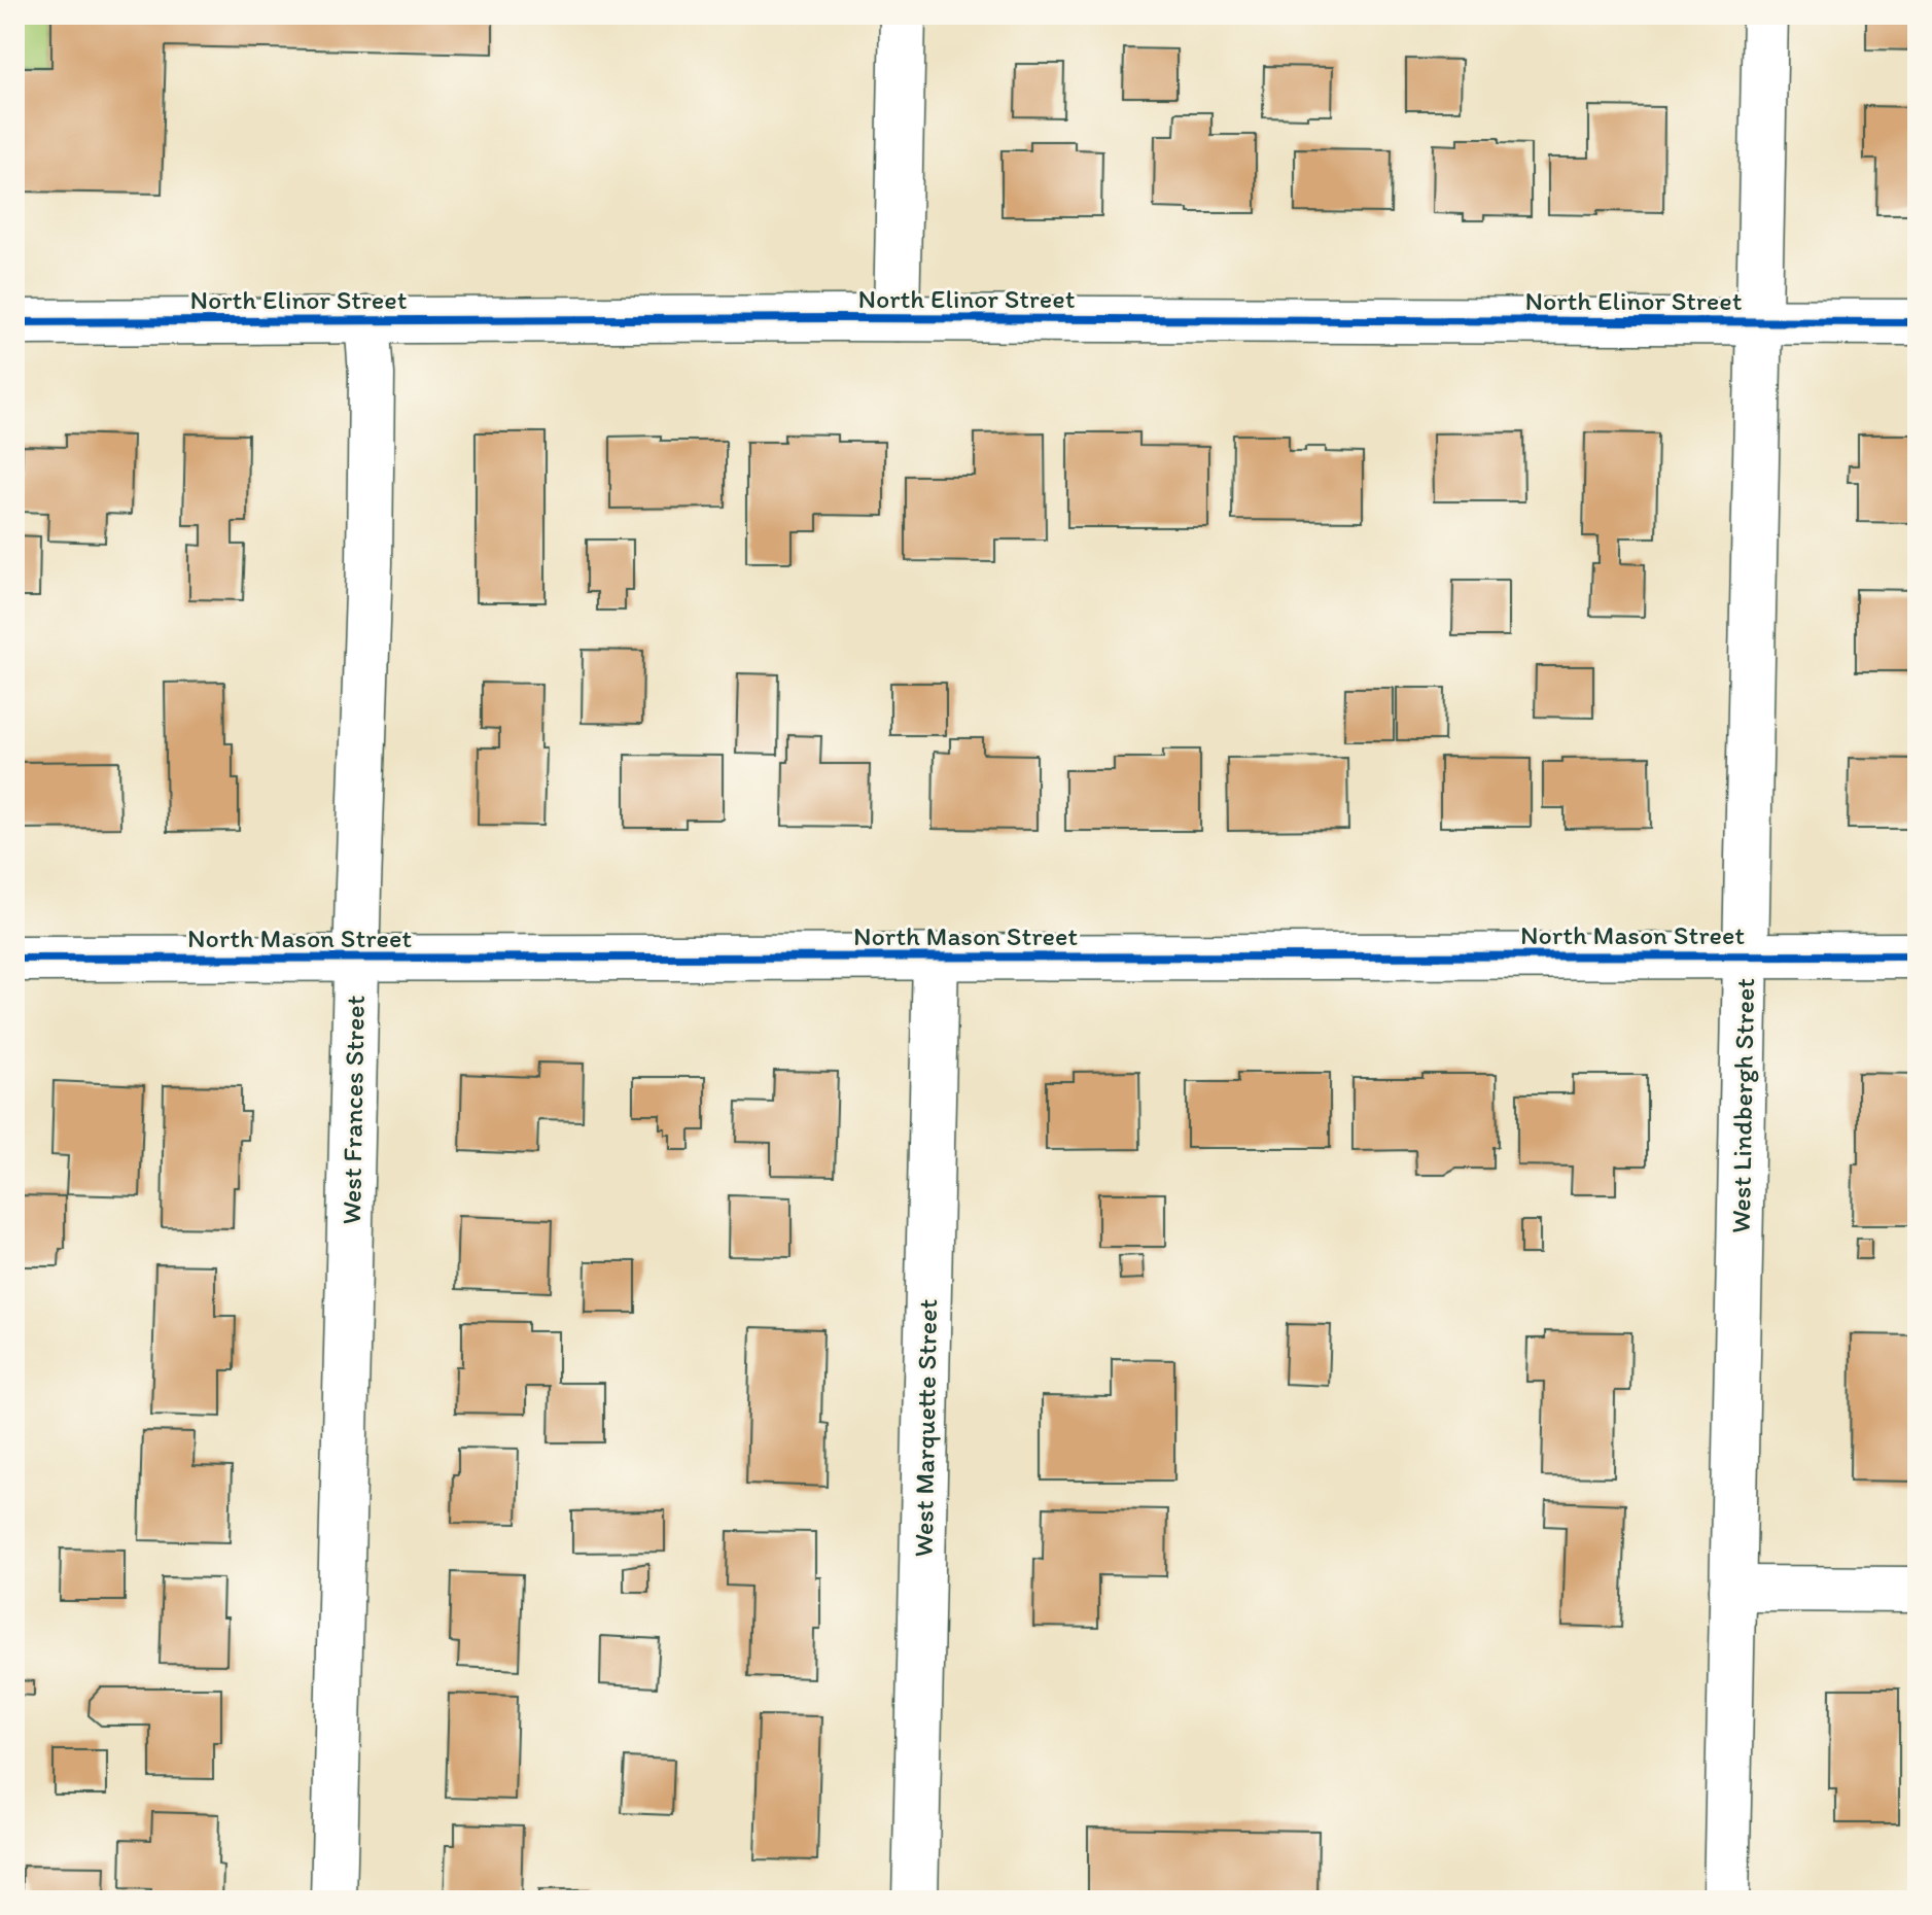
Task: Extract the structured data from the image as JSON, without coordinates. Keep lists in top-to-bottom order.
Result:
{
  "streets": {
    "street": [
      "North Elinor Street",
      "North Mason Street",
      "West Lindbergh Street",
      "West Frances Street",
      "West Marquette Street"
    ]
  },
  "crossings": [
    ["North Elinor Street", "West Lindbergh Street"],
    ["North Elinor Street", "West Frances Street"],
    ["North Mason Street", "West Lindbergh Street"],
    ["North Mason Street", "West Frances Street"],
    ["North Mason Street", "West Marquette Street"]
  ]
}
